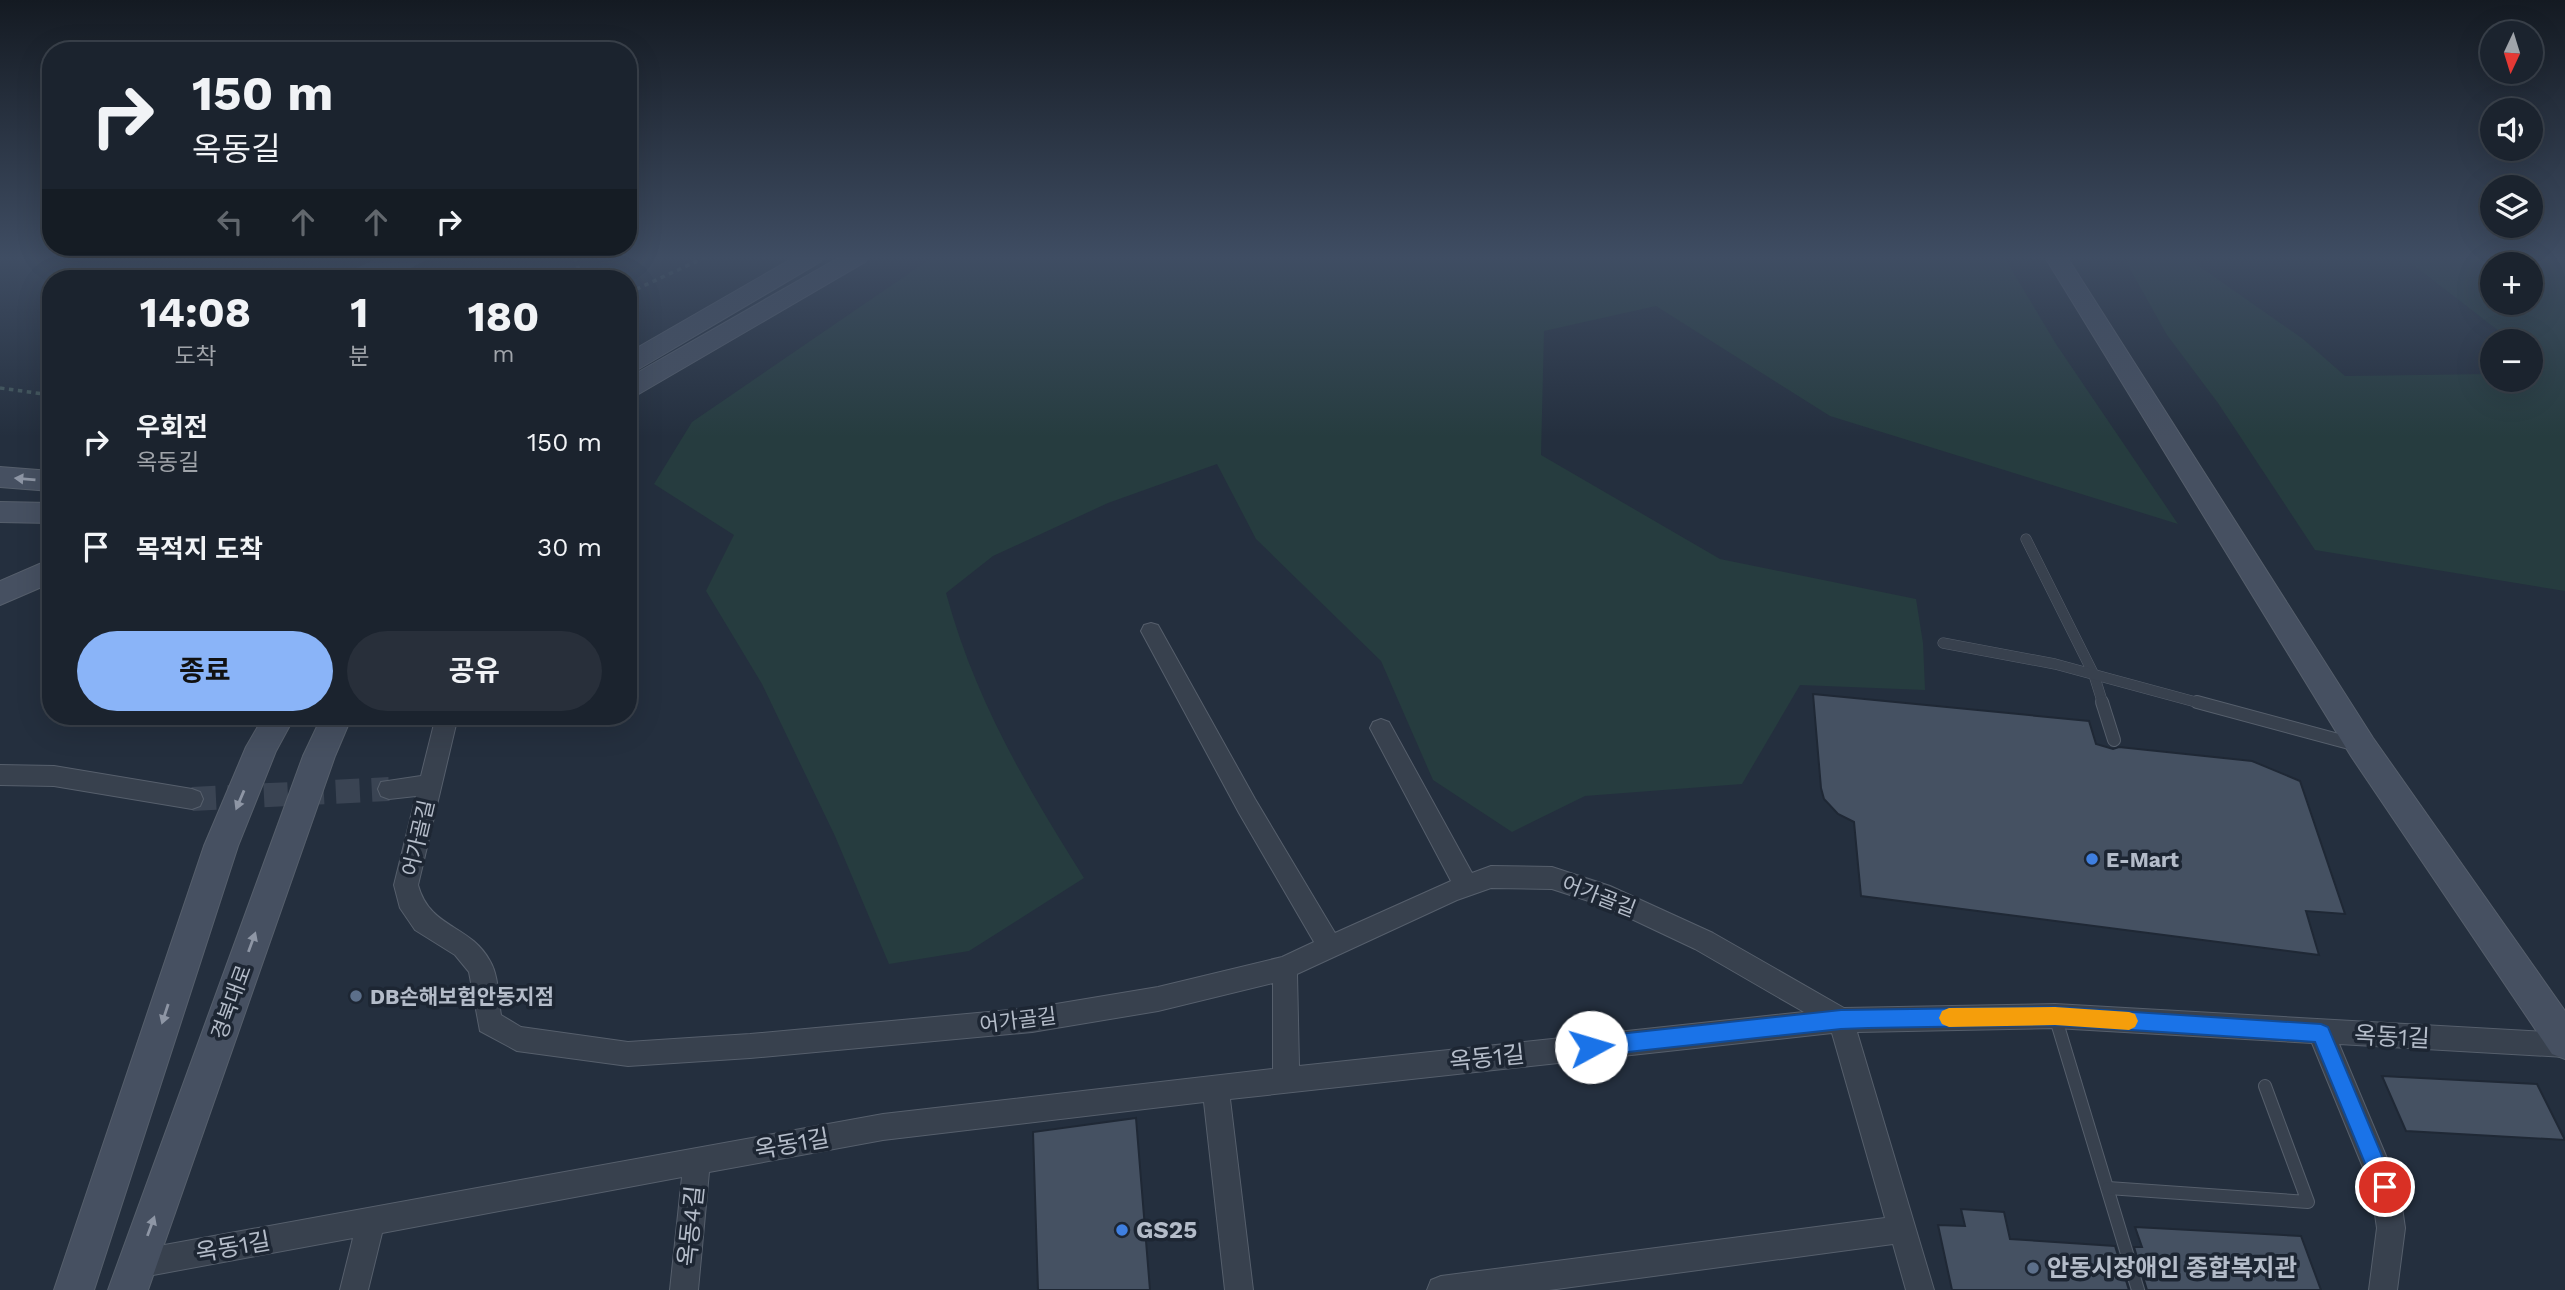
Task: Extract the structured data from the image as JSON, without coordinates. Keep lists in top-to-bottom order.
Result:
{
  "streets": {
    "street": [
      "어가골길",
      "경북대로",
      "옥동1길",
      "옥동4길"
    ]
  },
  "crossings": [
    ["어가골길", "옥동1길"],
    ["경북대로", "옥동1길"],
    ["옥동1길", "옥동4길"]
  ],
  "places": [
    "E-Mart",
    "DB손해보험안동지점",
    "GS25",
    "안동시장애인 종합복지관"
  ],
  "north": "bottom",
  "page": {
    "map_buttons": ["+", "−"],
    "turn": ["150 m", "옥동길"],
    "eta": [
      "14:08",
      "도착",
      "1",
      "분",
      "180",
      "m"
    ],
    "list": [
      {
        "name": "우회전",
        "note": "옥동길",
        "value": "150 m"
      },
      {
        "name": "목적지 도착",
        "value": "30 m"
      }
    ],
    "buttons": ["종료", "공유"]
  }
}
